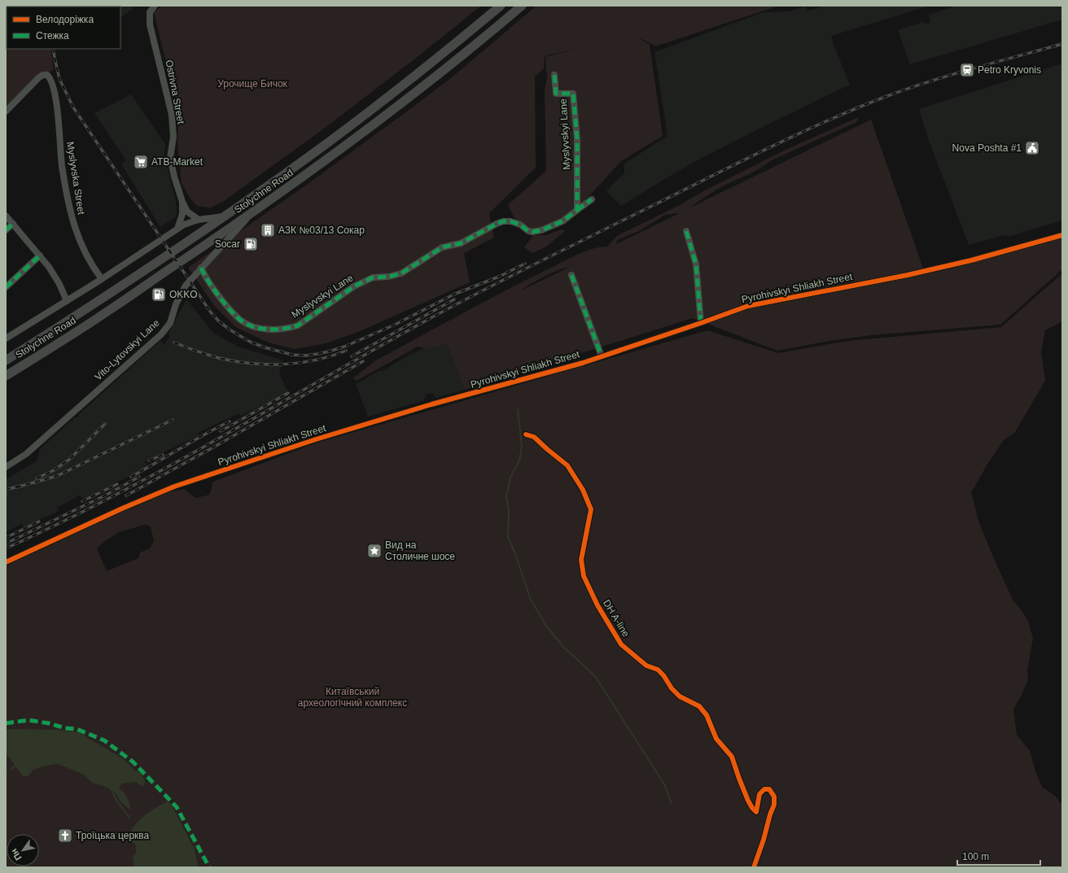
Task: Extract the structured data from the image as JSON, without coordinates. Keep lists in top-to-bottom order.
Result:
{
  "streets": {
    "highway": ["Stolychne Road"],
    "street": [
      "Ostrivna Street",
      "Myslyvskyi Lane",
      "Myslyvska Street",
      "Pyrohivskyi Shliakh Street",
      "Vito-Lytovskyi Lane"
    ],
    "cycle path": ["DH A-line"]
  },
  "crossings": [
    ["Myslyvskyi Lane", "Vito-Lytovskyi Lane"],
    ["Stolychne Road", "Vito-Lytovskyi Lane"]
  ],
  "parks": ["Урочище Бичок", "Китаївський археологічний комплекс"],
  "places": {
    "station": ["Petro Kryvonis"],
    "public building": ["Nova Poshta #1"],
    "supermarket": ["ATB-Market"],
    "building": ["АЗК №03/13 Сокар"],
    "fuel station": ["Socar", "OKKO"],
    "place": ["Вид на Столичне шосе"],
    "church": ["Троїцька церква"]
  },
  "legend": ["Велодоріжка", "Стежка"],
  "scale_bar": "100 m",
  "north": "bottom left"
}
